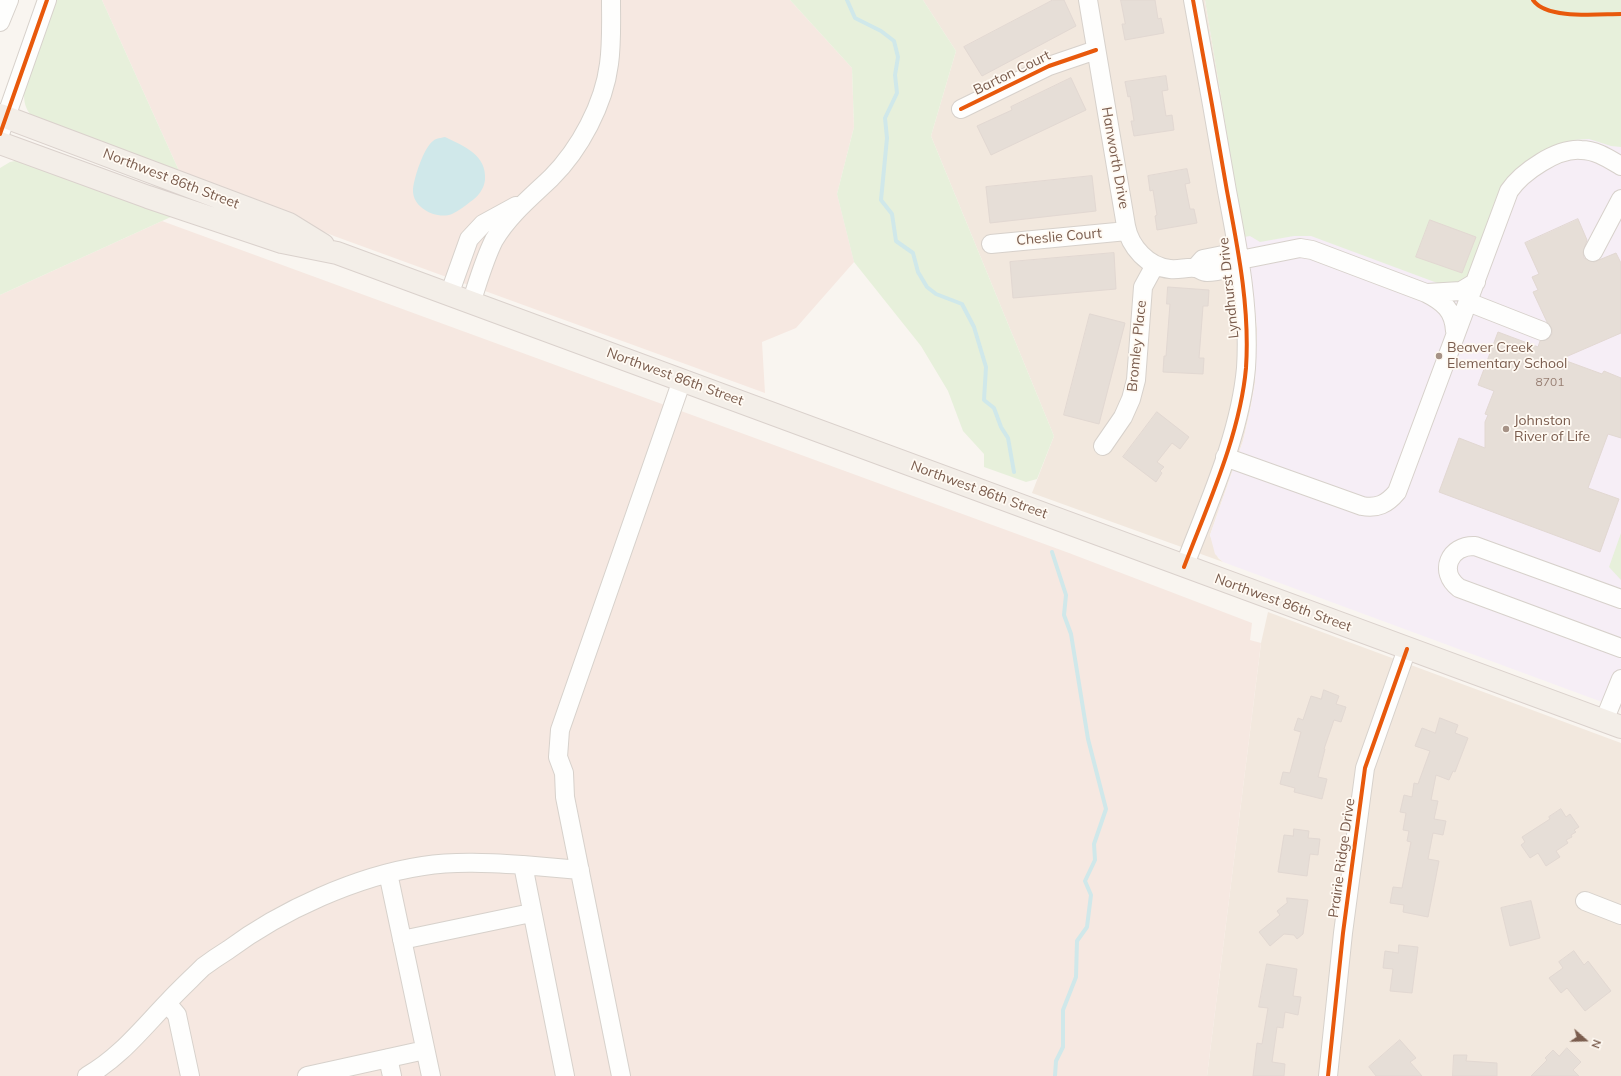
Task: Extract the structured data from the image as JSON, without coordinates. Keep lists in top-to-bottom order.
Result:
{
  "streets": {
    "main road": ["Northwest 86th Street"],
    "street": [
      "Barton Court",
      "Hanworth Drive",
      "Cheslie Court",
      "Lyndhurst Drive",
      "Bromley Place",
      "Prairie Ridge Drive"
    ]
  },
  "crossings": [
    ["Barton Court", "Hanworth Drive"],
    ["Hanworth Drive", "Cheslie Court"],
    ["Hanworth Drive", "Lyndhurst Drive"],
    ["Hanworth Drive", "Bromley Place"],
    ["Northwest 86th Street", "Lyndhurst Drive"],
    ["Northwest 86th Street", "Prairie Ridge Drive"]
  ],
  "places": ["Beaver Creek Elementary School", "Johnston River of Life"],
  "house_numbers": ["8701"],
  "north": "right"
}
